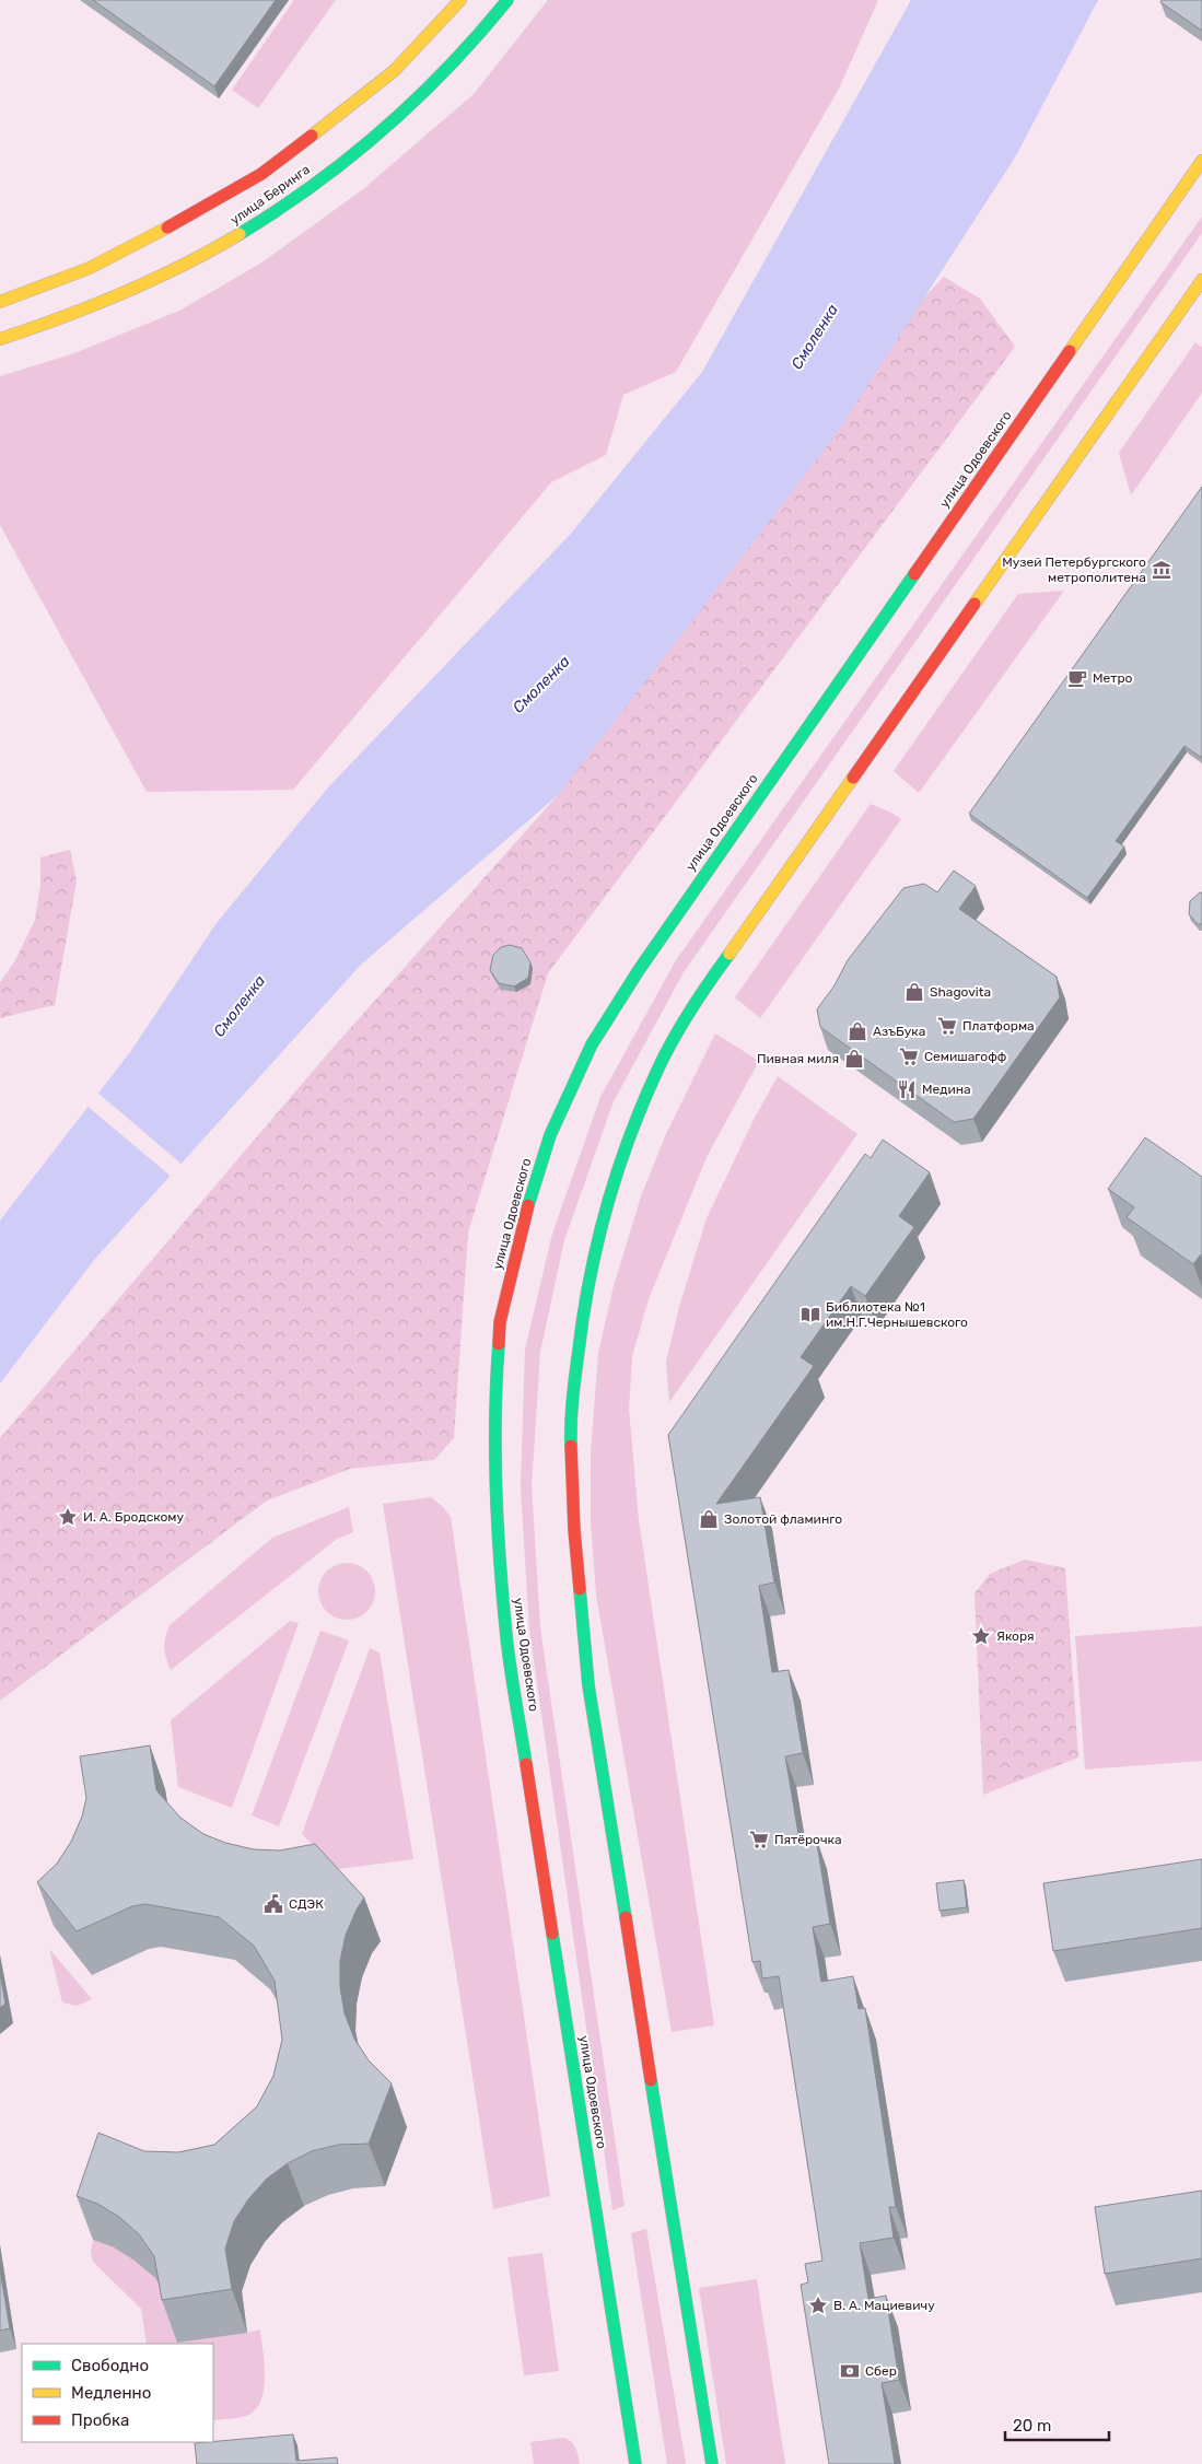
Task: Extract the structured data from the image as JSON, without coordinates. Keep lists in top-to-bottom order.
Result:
{
  "streets": {
    "street": ["улица Беринга", "улица Одоевского"]
  },
  "water": ["Смоленка"],
  "places": {
    "museum": ["Музей Петербургского метрополитена"],
    "cafe": ["Метро"],
    "shop": [
      "Shagovita",
      "АзъБука",
      "Пивная миля",
      "Золотой фламинго"
    ],
    "supermarket": ["Платформа", "Семишагофф", "Пятёрочка"],
    "restaurant": ["Медина"],
    "library": ["Библиотека №1 им.Н.Г.Чернышевского"],
    "place": ["И. А. Бродскому", "Якоря", "В. А. Мациевичу"],
    "public building": ["СДЭК"],
    "bank": ["Сбер"]
  },
  "legend": ["Свободно", "Медленно", "Пробка"],
  "scale_bar": "20 m"
}
